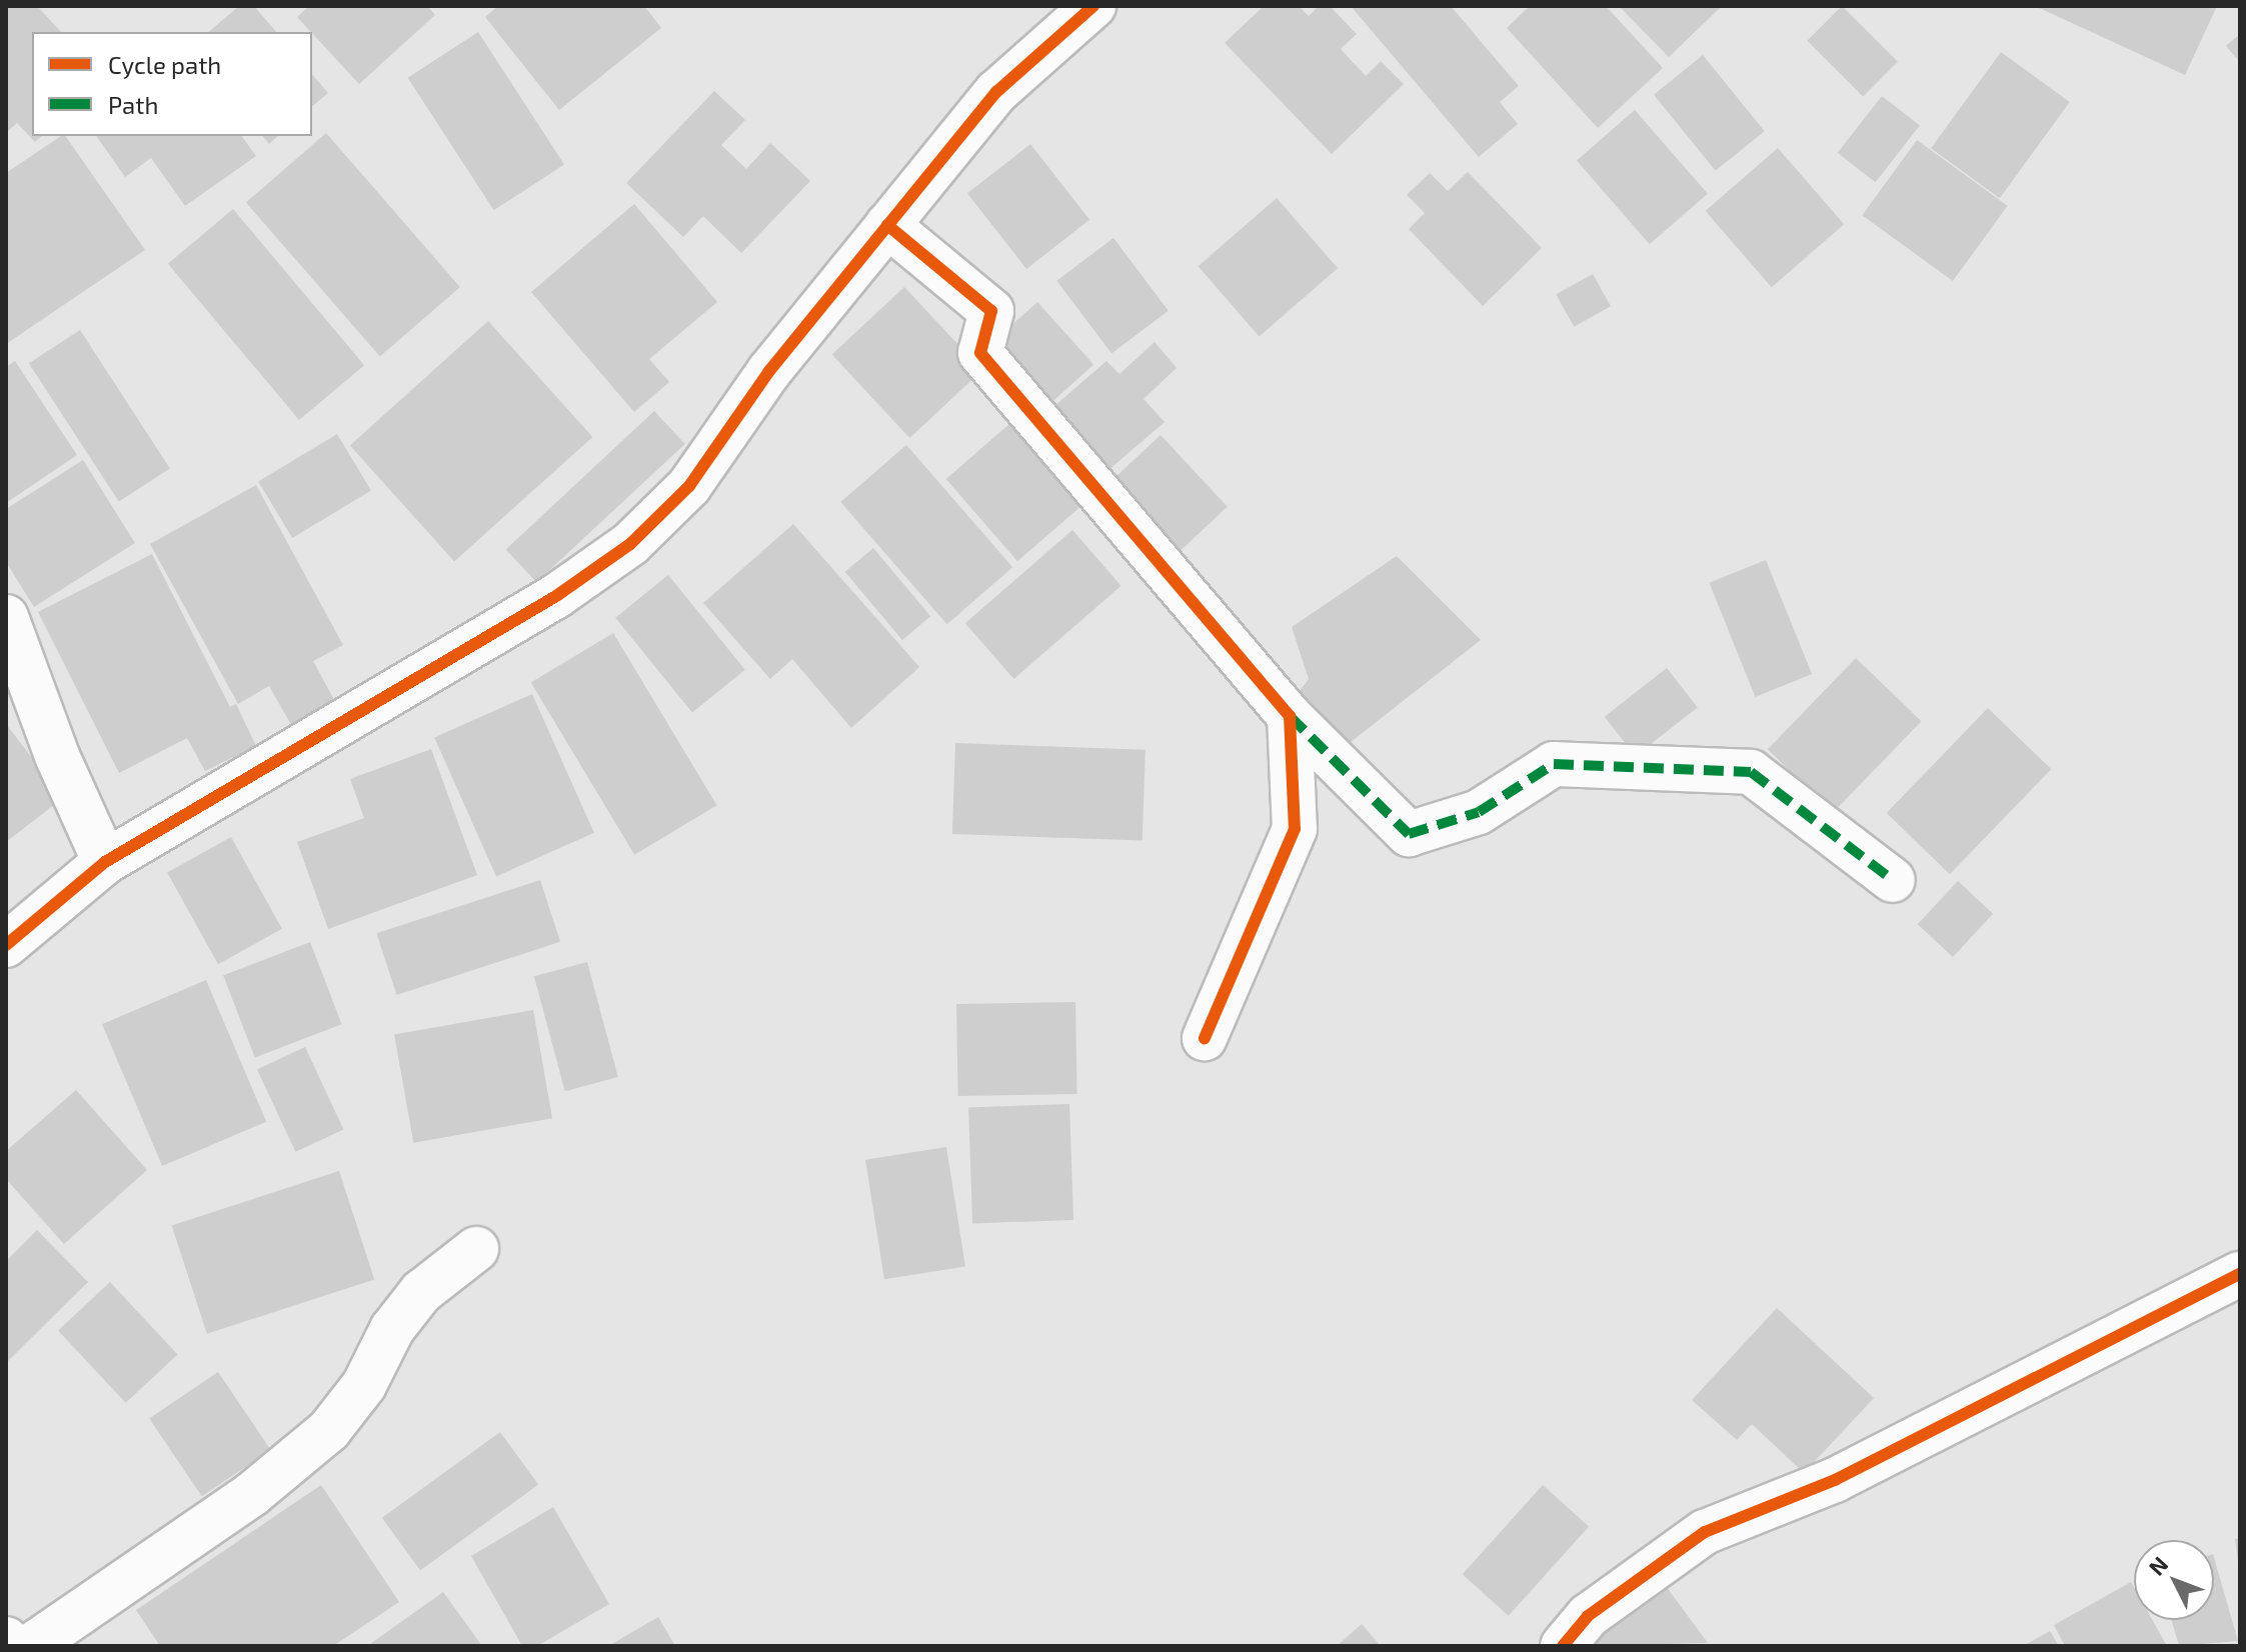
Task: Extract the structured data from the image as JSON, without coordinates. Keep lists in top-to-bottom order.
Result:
{
  "legend": ["Cycle path", "Path"],
  "north": "top left"
}
